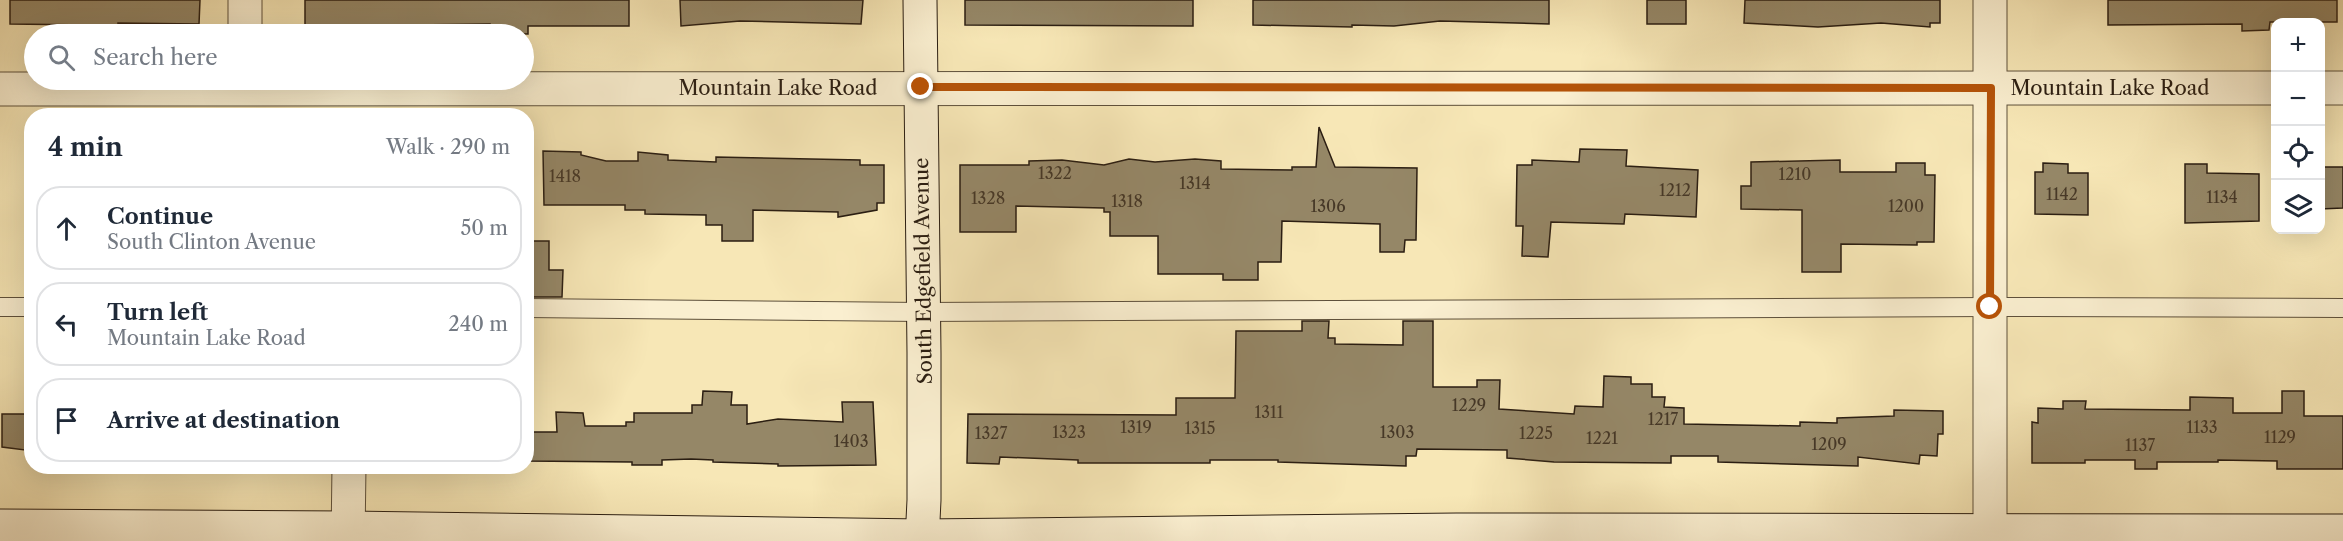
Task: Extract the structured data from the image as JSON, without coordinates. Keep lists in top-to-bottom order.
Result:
{
  "streets": {
    "street": ["Mountain Lake Road", "South Edgefield Avenue"]
  },
  "crossings": [
    ["Mountain Lake Road", "South Edgefield Avenue"]
  ],
  "house_numbers": [
    "1322",
    "1210",
    "1418",
    "1314",
    "1212",
    "1142",
    "1134",
    "1328",
    "1318",
    "1306",
    "1200",
    "1229",
    "1311",
    "1217",
    "1319",
    "1133",
    "1315",
    "1323",
    "1303",
    "1327",
    "1225",
    "1129",
    "1221",
    "1403",
    "1209",
    "1137"
  ],
  "page": {
    "map_buttons": ["+", "−"],
    "search": "Search here",
    "heading": ["4 min", "Walk · 290 m"],
    "list": [
      ["Continue", "South Clinton Avenue", "50 m"],
      ["Turn left", "Mountain Lake Road", "240 m"],
      "Arrive at destination"
    ]
  }
}
